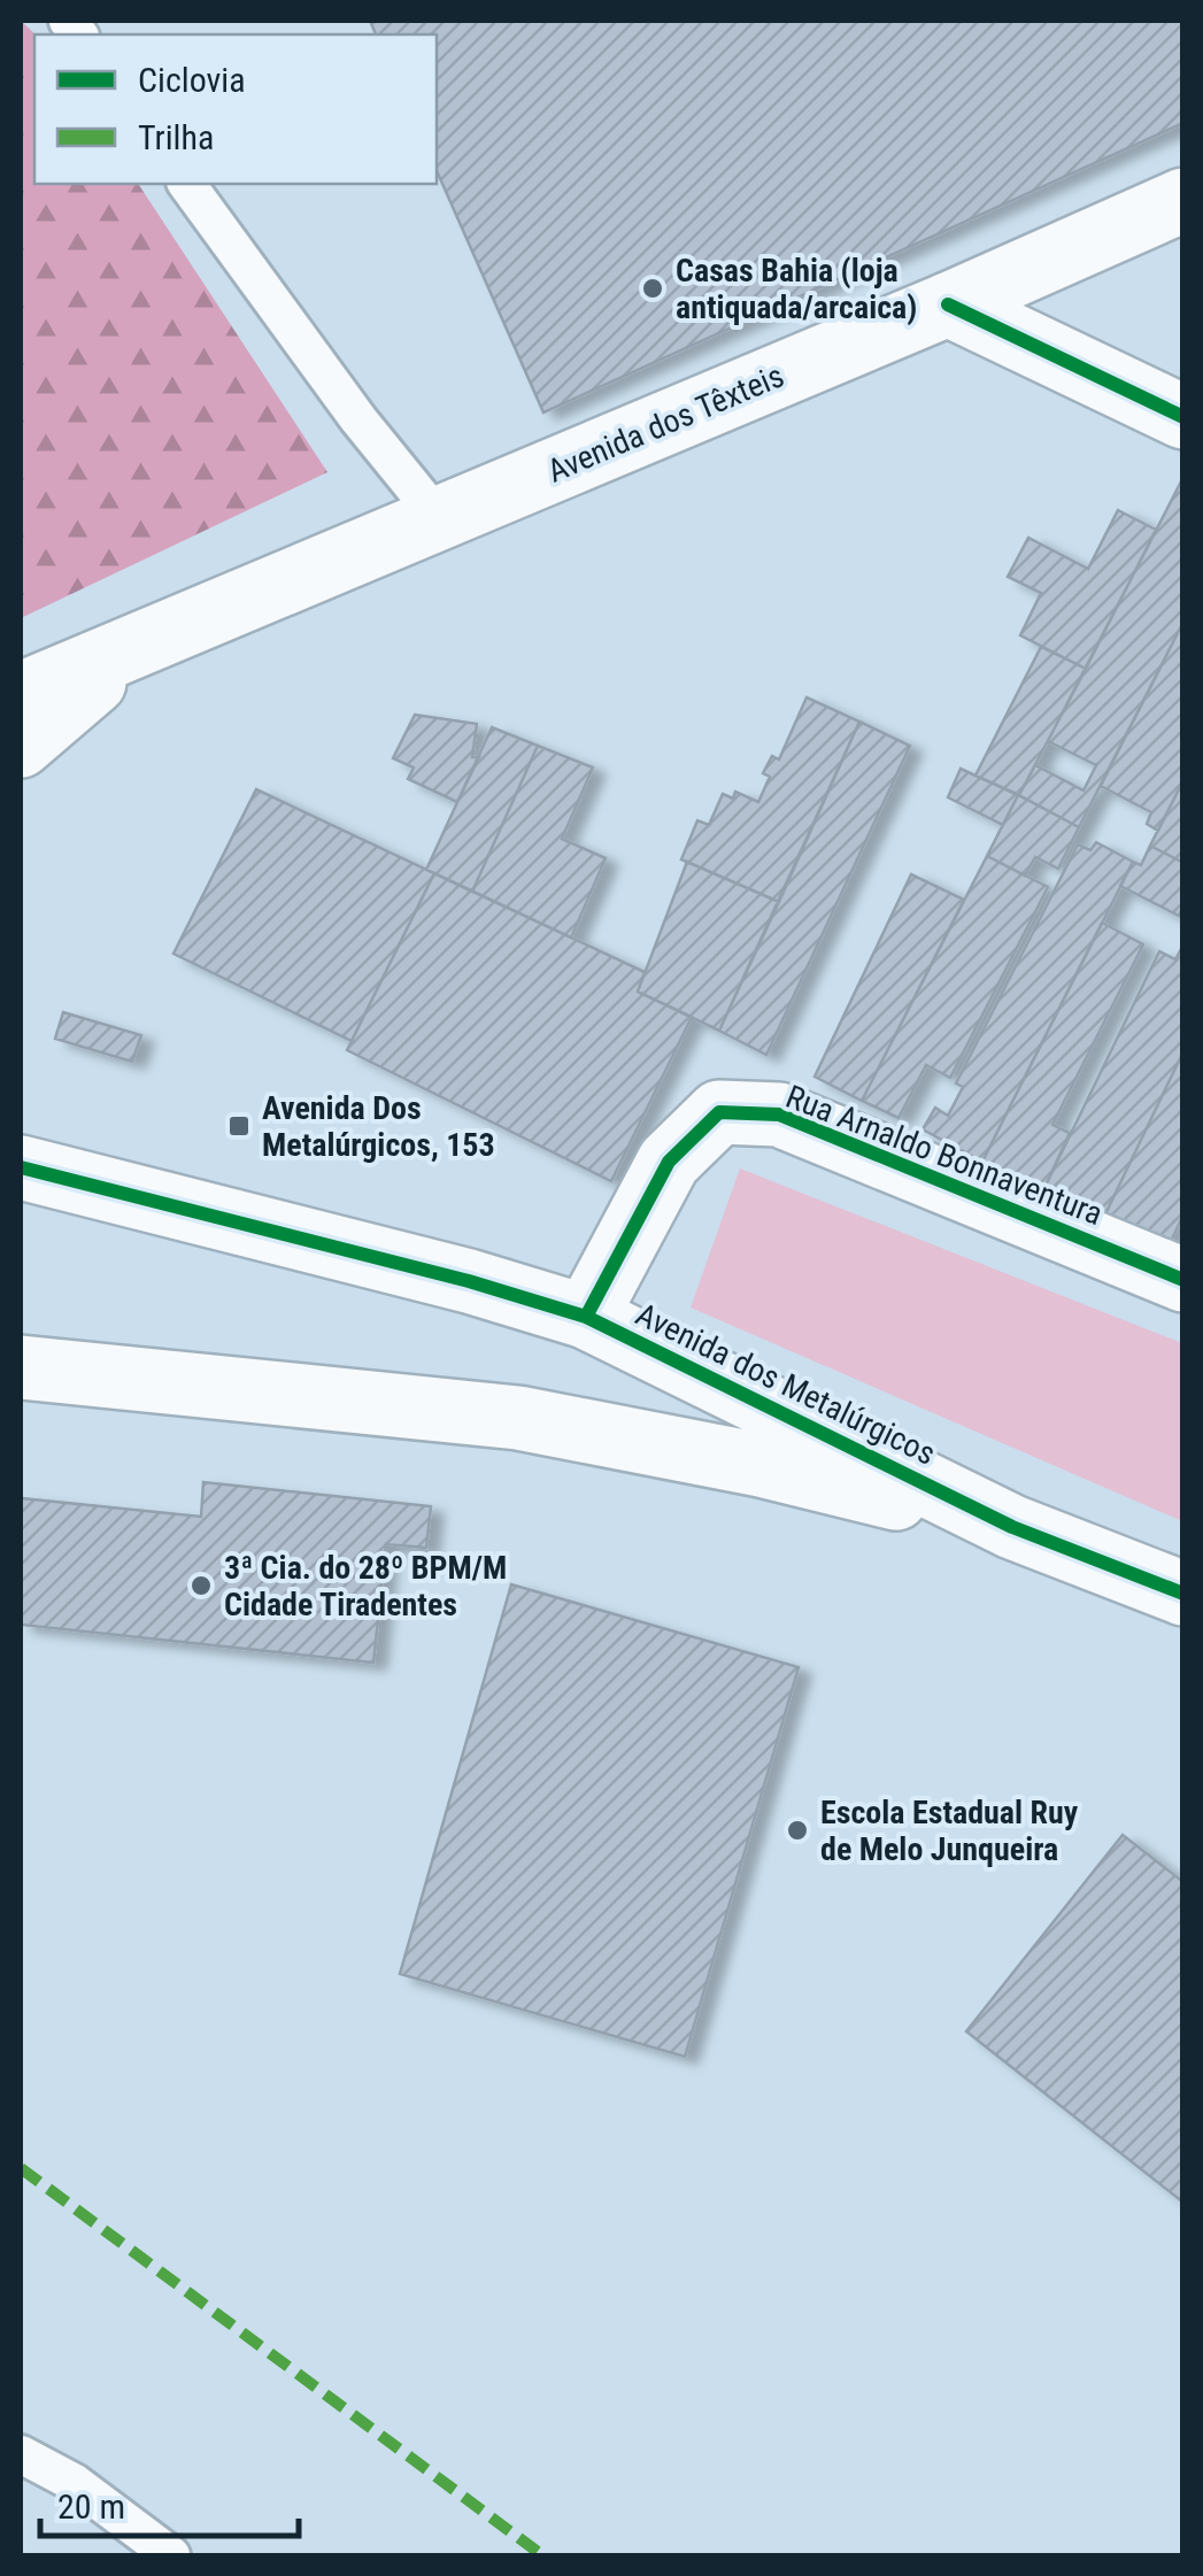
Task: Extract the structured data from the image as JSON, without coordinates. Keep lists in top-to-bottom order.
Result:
{
  "streets": {
    "main road": ["Avenida dos Têxteis", "Rua Arnaldo Bonnaventura", "Avenida dos Metalúrgicos"]
  },
  "crossings": [
    ["Rua Arnaldo Bonnaventura", "Avenida dos Metalúrgicos"]
  ],
  "places": {
    "other": ["Casas Bahia (loja antiquada/arcaica)", "3ª Cia. do 28º BPM/M Cidade Tiradentes", "Escola Estadual Ruy de Melo Junqueira"],
    "transit": ["Avenida Dos Metalúrgicos, 153"]
  },
  "legend": ["Ciclovia", "Trilha"],
  "scale_bar": "20 m"
}
